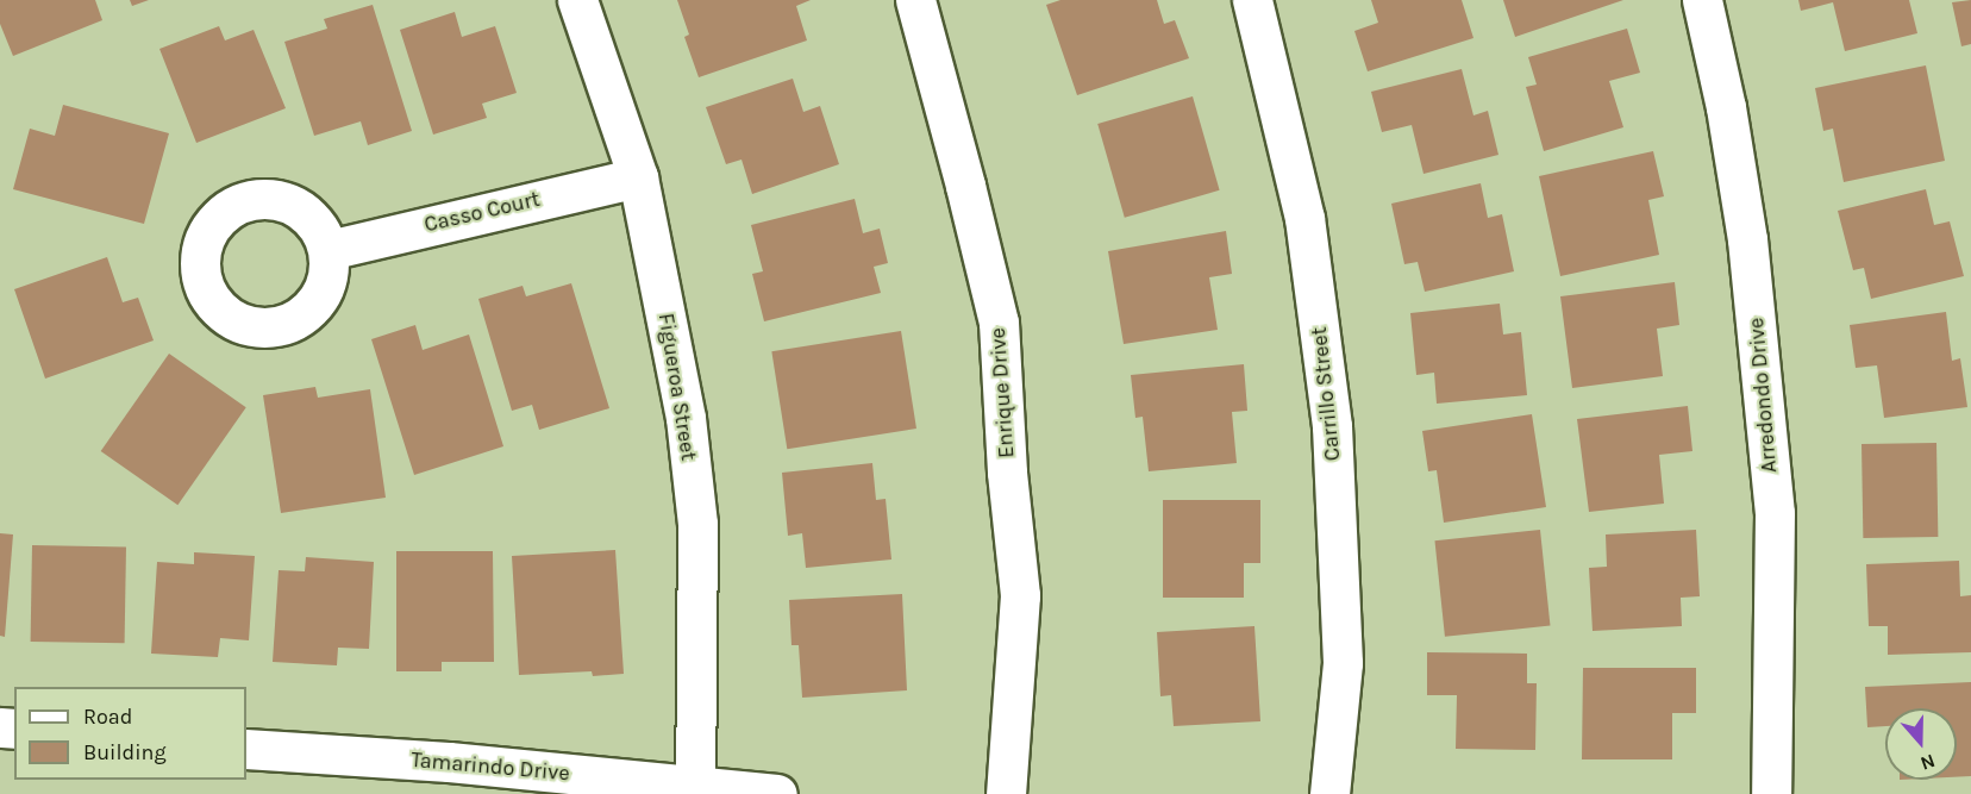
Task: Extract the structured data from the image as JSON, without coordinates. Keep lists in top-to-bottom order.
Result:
{
  "streets": {
    "street": [
      "Casso Court",
      "Figueroa Street",
      "Enrique Drive",
      "Carrillo Street",
      "Arredondo Drive",
      "Tamarindo Drive"
    ]
  },
  "crossings": [
    ["Casso Court", "Figueroa Street"],
    ["Figueroa Street", "Tamarindo Drive"]
  ],
  "legend": ["Road", "Building"],
  "north": "bottom"
}
